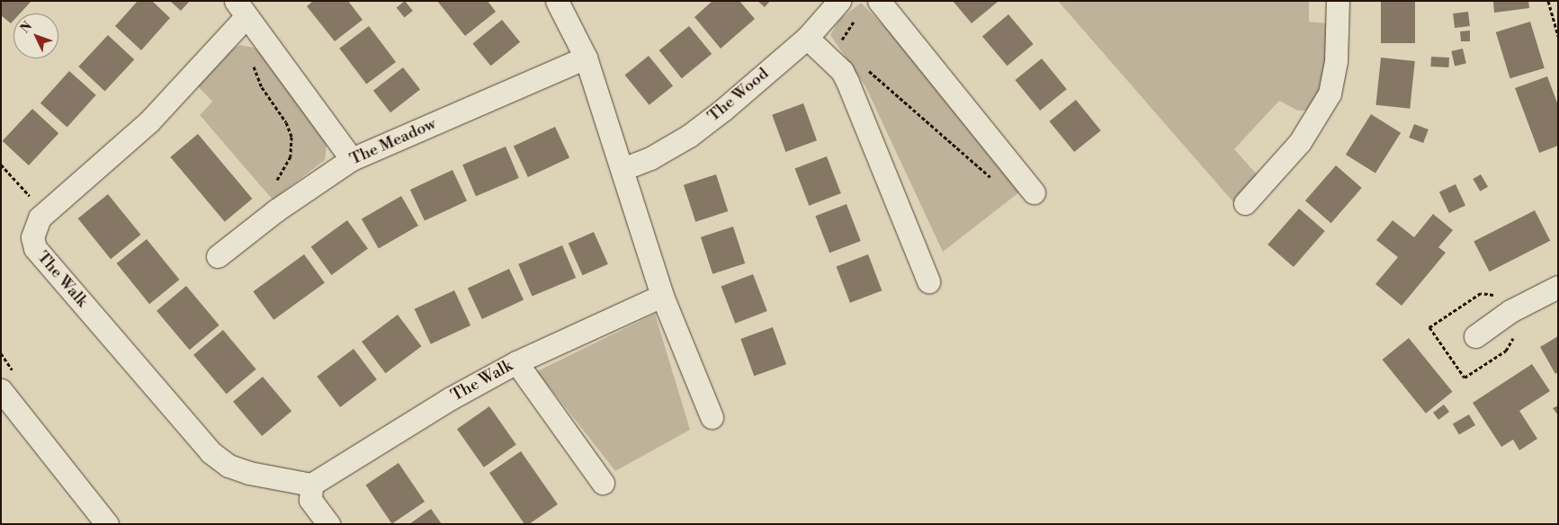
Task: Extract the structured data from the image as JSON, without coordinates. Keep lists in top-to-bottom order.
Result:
{
  "streets": {
    "street": ["The Wood", "The Meadow", "The Walk"]
  },
  "north": "top left"
}
